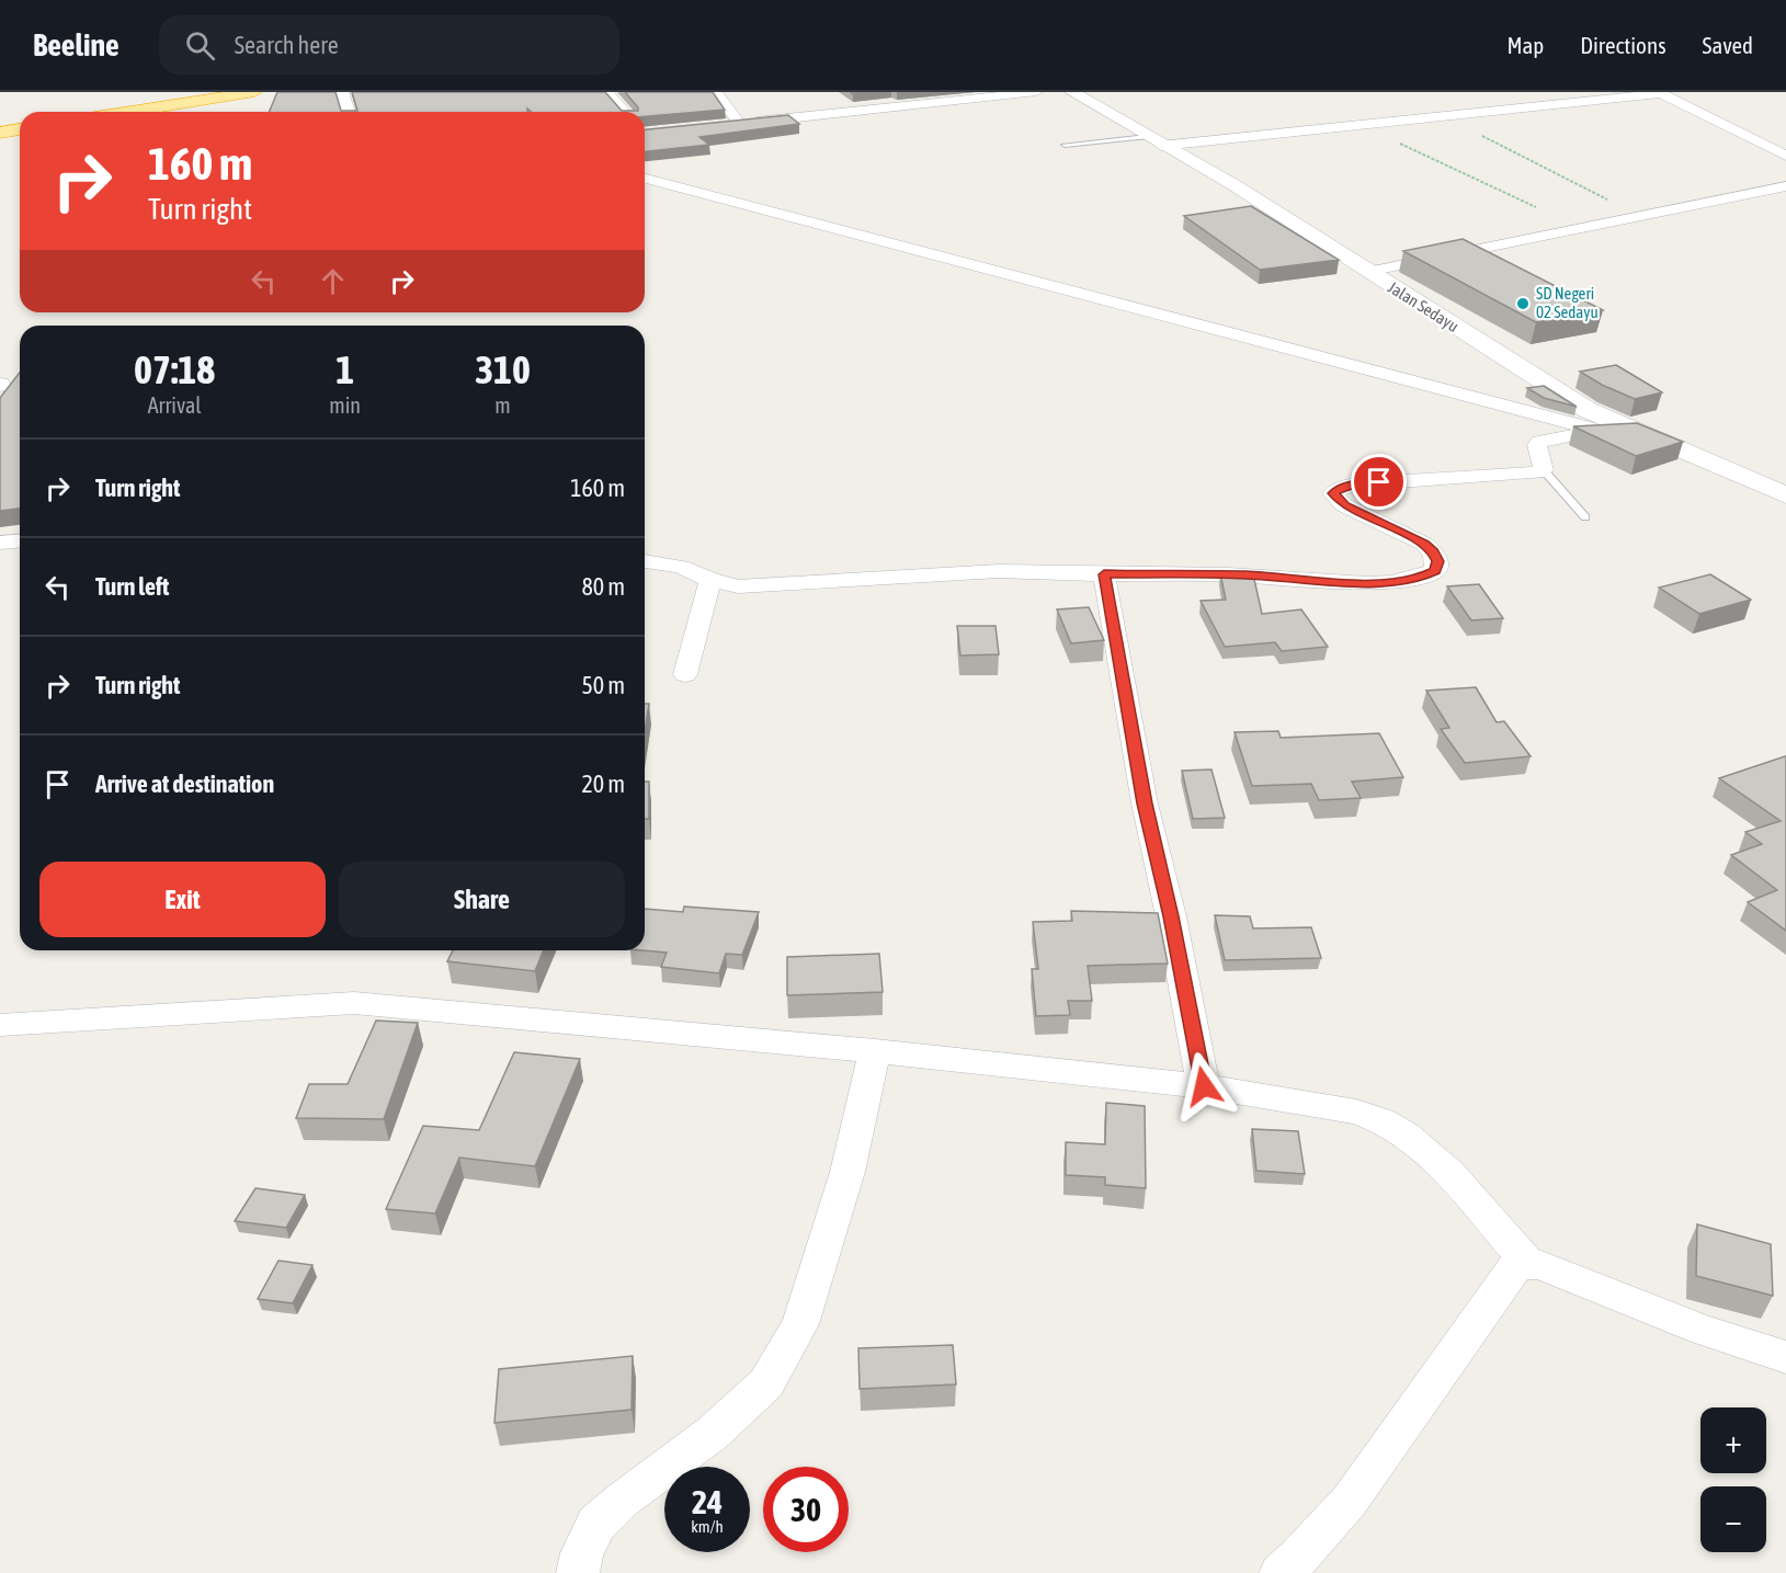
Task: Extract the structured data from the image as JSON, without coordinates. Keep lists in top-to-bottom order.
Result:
{
  "streets": {
    "street": ["Jalan Sedayu"]
  },
  "places": ["SD Negeri 02 Sedayu"],
  "page": {
    "header": "Beeline",
    "search": "Search here",
    "nav": ["Map", "Directions", "Saved"],
    "turn": ["160 m", "Turn right"],
    "eta": [
      "07:18",
      "Arrival",
      "1",
      "min",
      "310",
      "m"
    ],
    "list": [
      {
        "name": "Turn right",
        "value": "160 m"
      },
      {
        "name": "Turn left",
        "value": "80 m"
      },
      {
        "name": "Turn right",
        "value": "50 m"
      },
      {
        "name": "Arrive at destination",
        "value": "20 m"
      }
    ],
    "buttons": ["Exit", "Share"],
    "map_buttons": ["+", "−"],
    "speed": "24 km/h",
    "limit": "30"
  }
}
